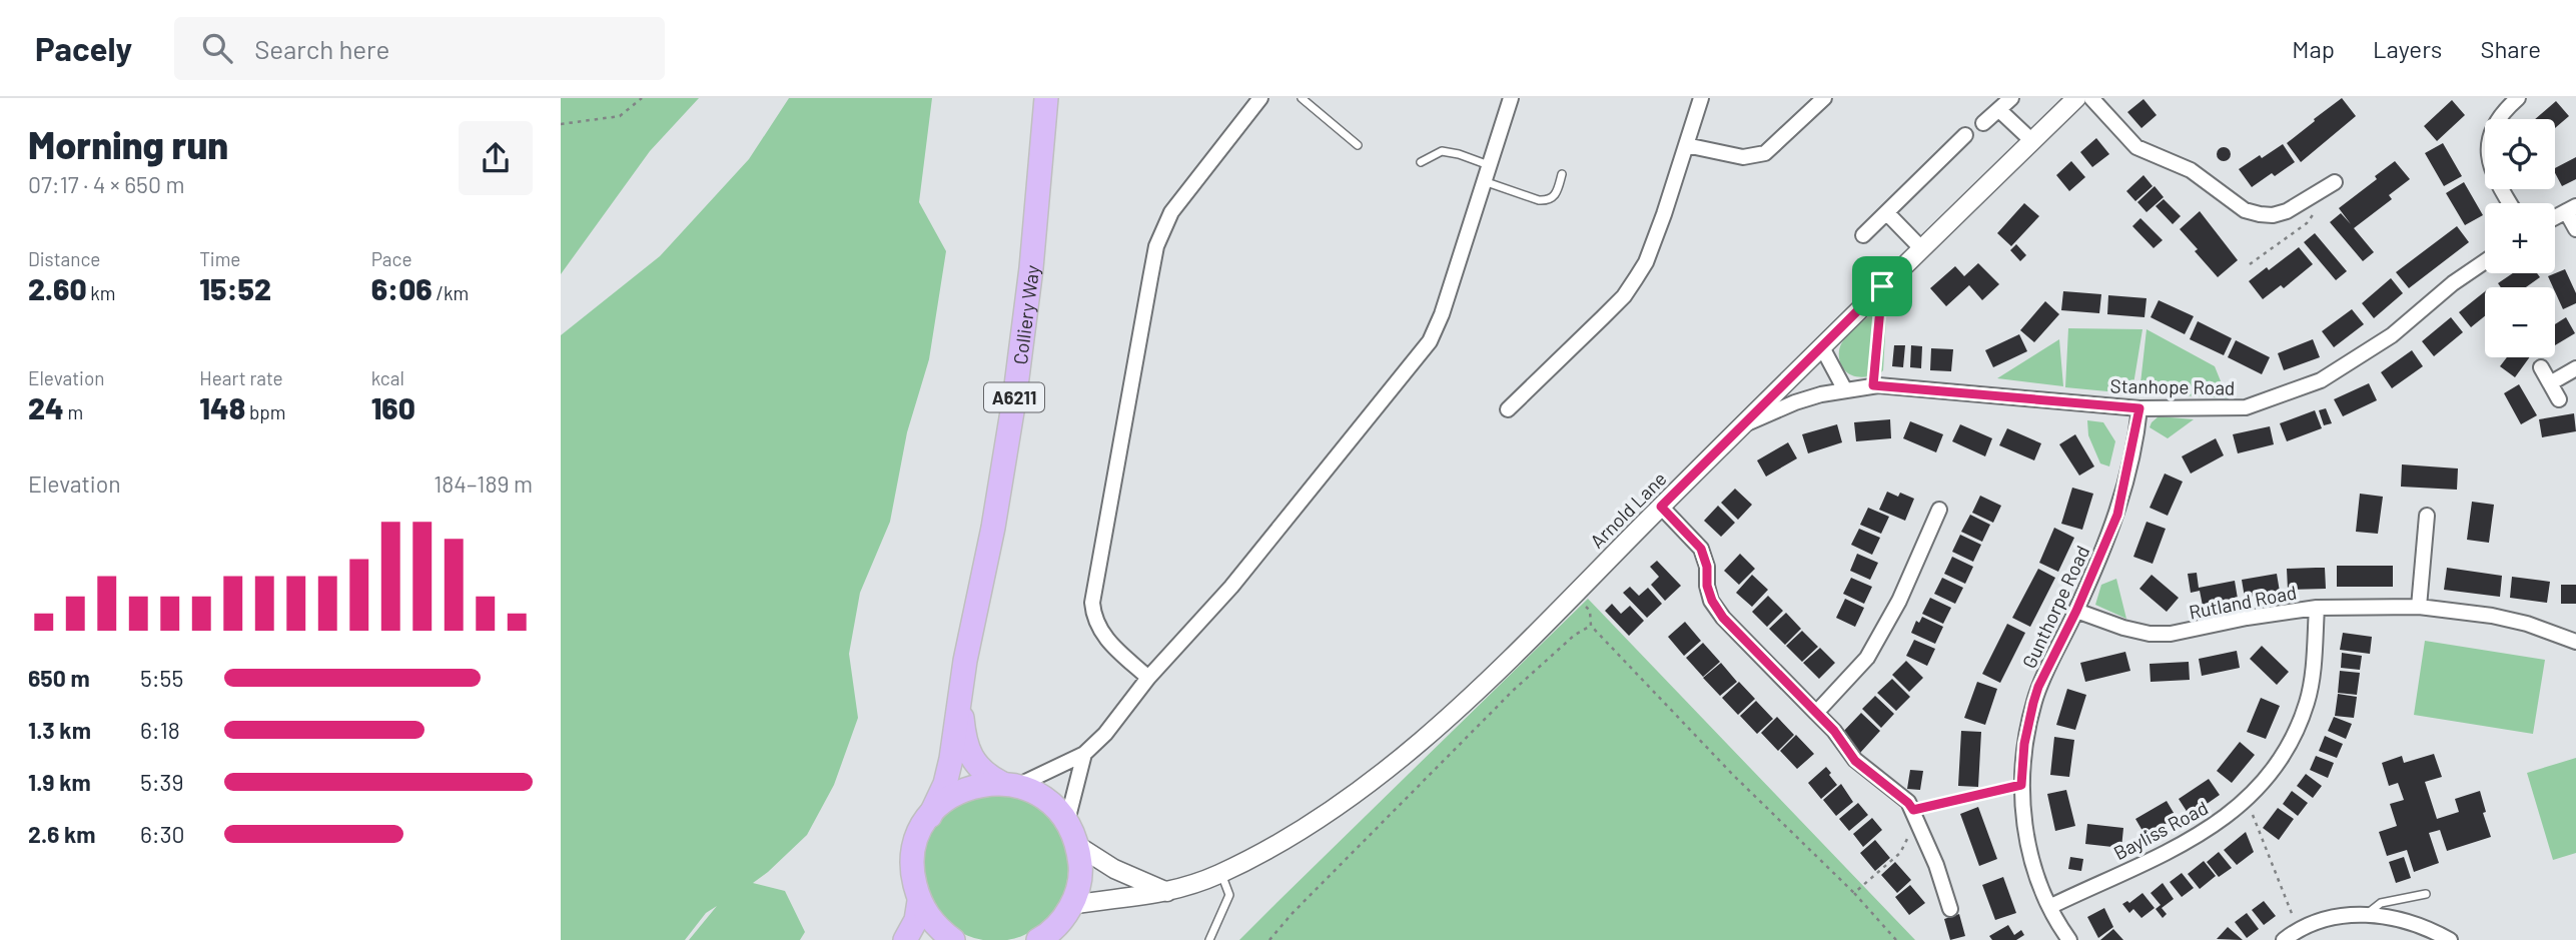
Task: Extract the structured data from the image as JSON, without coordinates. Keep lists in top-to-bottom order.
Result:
{
  "streets": {
    "main road": ["Colliery Way", "A6211"],
    "street": [
      "Stanhope Road",
      "Arnold Lane",
      "Rutland Road",
      "Gunthorpe Road",
      "Bayliss Road"
    ]
  },
  "crossings": [
    ["Stanhope Road", "Arnold Lane"],
    ["Stanhope Road", "Gunthorpe Road"],
    ["Rutland Road", "Gunthorpe Road"],
    ["Rutland Road", "Bayliss Road"],
    ["Gunthorpe Road", "Bayliss Road"]
  ],
  "page": {
    "header": "Pacely",
    "search": "Search here",
    "nav": ["Map", "Layers", "Share"],
    "heading": ["Morning run", "07:17 · 4 × 650 m"],
    "map_buttons": ["+", "−"],
    "stats": [
      ["Distance", "2.60 km"],
      ["Time", "15:52"],
      ["Pace", "6:06 /km"],
      ["Elevation", "24 m"],
      ["Heart rate", "148 bpm"],
      ["kcal", "160"]
    ],
    "chart": ["Elevation", "184–189 m"],
    "list": [
      {
        "name": "650 m",
        "note": "5:55"
      },
      {
        "name": "1.3 km",
        "note": "6:18"
      },
      {
        "name": "1.9 km",
        "note": "5:39"
      },
      {
        "name": "2.6 km",
        "note": "6:30"
      }
    ]
  }
}
